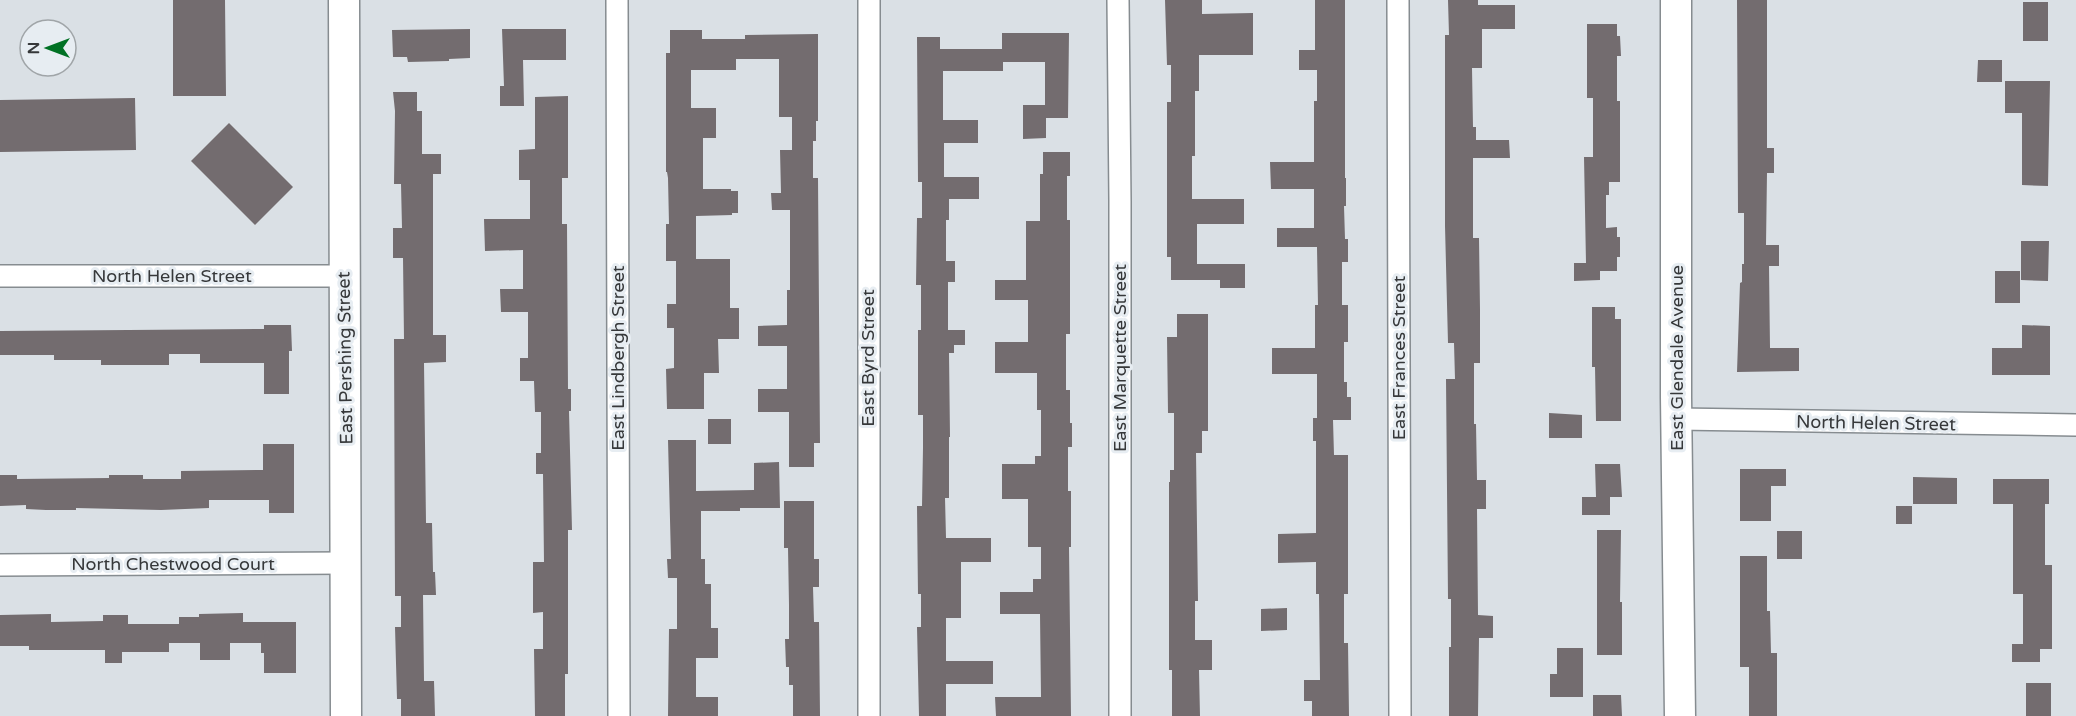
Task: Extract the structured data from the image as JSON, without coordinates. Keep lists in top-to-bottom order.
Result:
{
  "streets": {
    "street": [
      "North Helen Street",
      "East Pershing Street",
      "East Lindbergh Street",
      "East Byrd Street",
      "East Marquette Street",
      "East Frances Street",
      "East Glendale Avenue",
      "North Chestwood Court"
    ]
  },
  "crossings": [
    ["North Helen Street", "East Pershing Street"],
    ["North Helen Street", "East Glendale Avenue"],
    ["East Pershing Street", "North Chestwood Court"]
  ],
  "north": "left"
}
